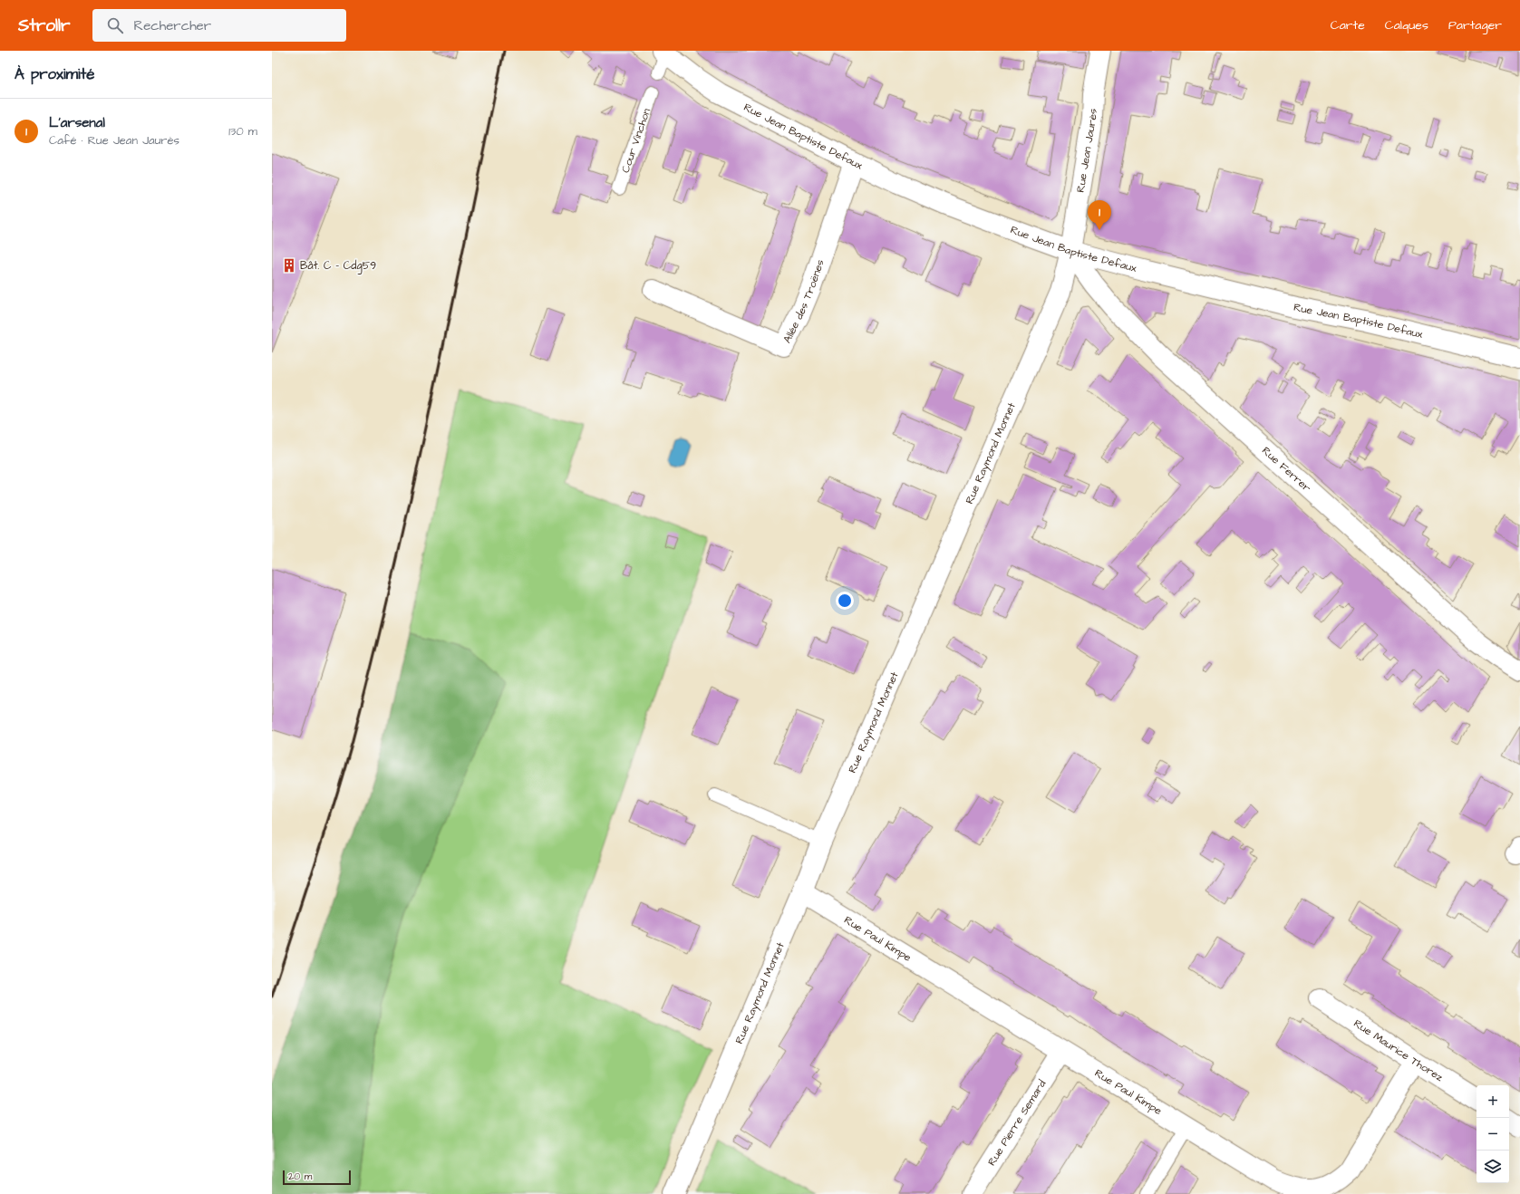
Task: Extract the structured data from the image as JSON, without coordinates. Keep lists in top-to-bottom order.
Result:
{
  "streets": {
    "street": [
      "Rue Jean Baptiste Defaux",
      "Rue Jean Jaurès",
      "Allée des Troënes",
      "Rue Raymond Monnet",
      "Rue Ferrer",
      "Rue Paul Kimpe",
      "Rue Maurice Thorez",
      "Rue Pierre Semard"
    ],
    "lane": ["Cour Vinchon"]
  },
  "crossings": [
    ["Rue Jean Baptiste Defaux", "Rue Jean Jaurès"],
    ["Rue Jean Baptiste Defaux", "Allée des Troënes"],
    ["Rue Jean Baptiste Defaux", "Rue Raymond Monnet"],
    ["Rue Jean Baptiste Defaux", "Rue Ferrer"],
    ["Rue Jean Jaurès", "Rue Raymond Monnet"],
    ["Rue Jean Jaurès", "Rue Ferrer"],
    ["Rue Raymond Monnet", "Rue Ferrer"],
    ["Rue Raymond Monnet", "Rue Paul Kimpe"],
    ["Rue Paul Kimpe", "Rue Maurice Thorez"],
    ["Rue Paul Kimpe", "Rue Pierre Semard"]
  ],
  "places": {
    "building": ["Bât. C - Cdg59"]
  },
  "scale_bar": "20 m",
  "page": {
    "header": "Strollr",
    "search": "Rechercher",
    "nav": ["Carte", "Calques", "Partager"],
    "heading": "À proximité",
    "list": [
      {
        "mark": "1",
        "name": "L'arsenal",
        "note": "Café · Rue Jean Jaurès",
        "value": "130 m"
      }
    ],
    "pins": "1",
    "map_buttons": ["+", "−"],
    "scale": "20 m"
  }
}
